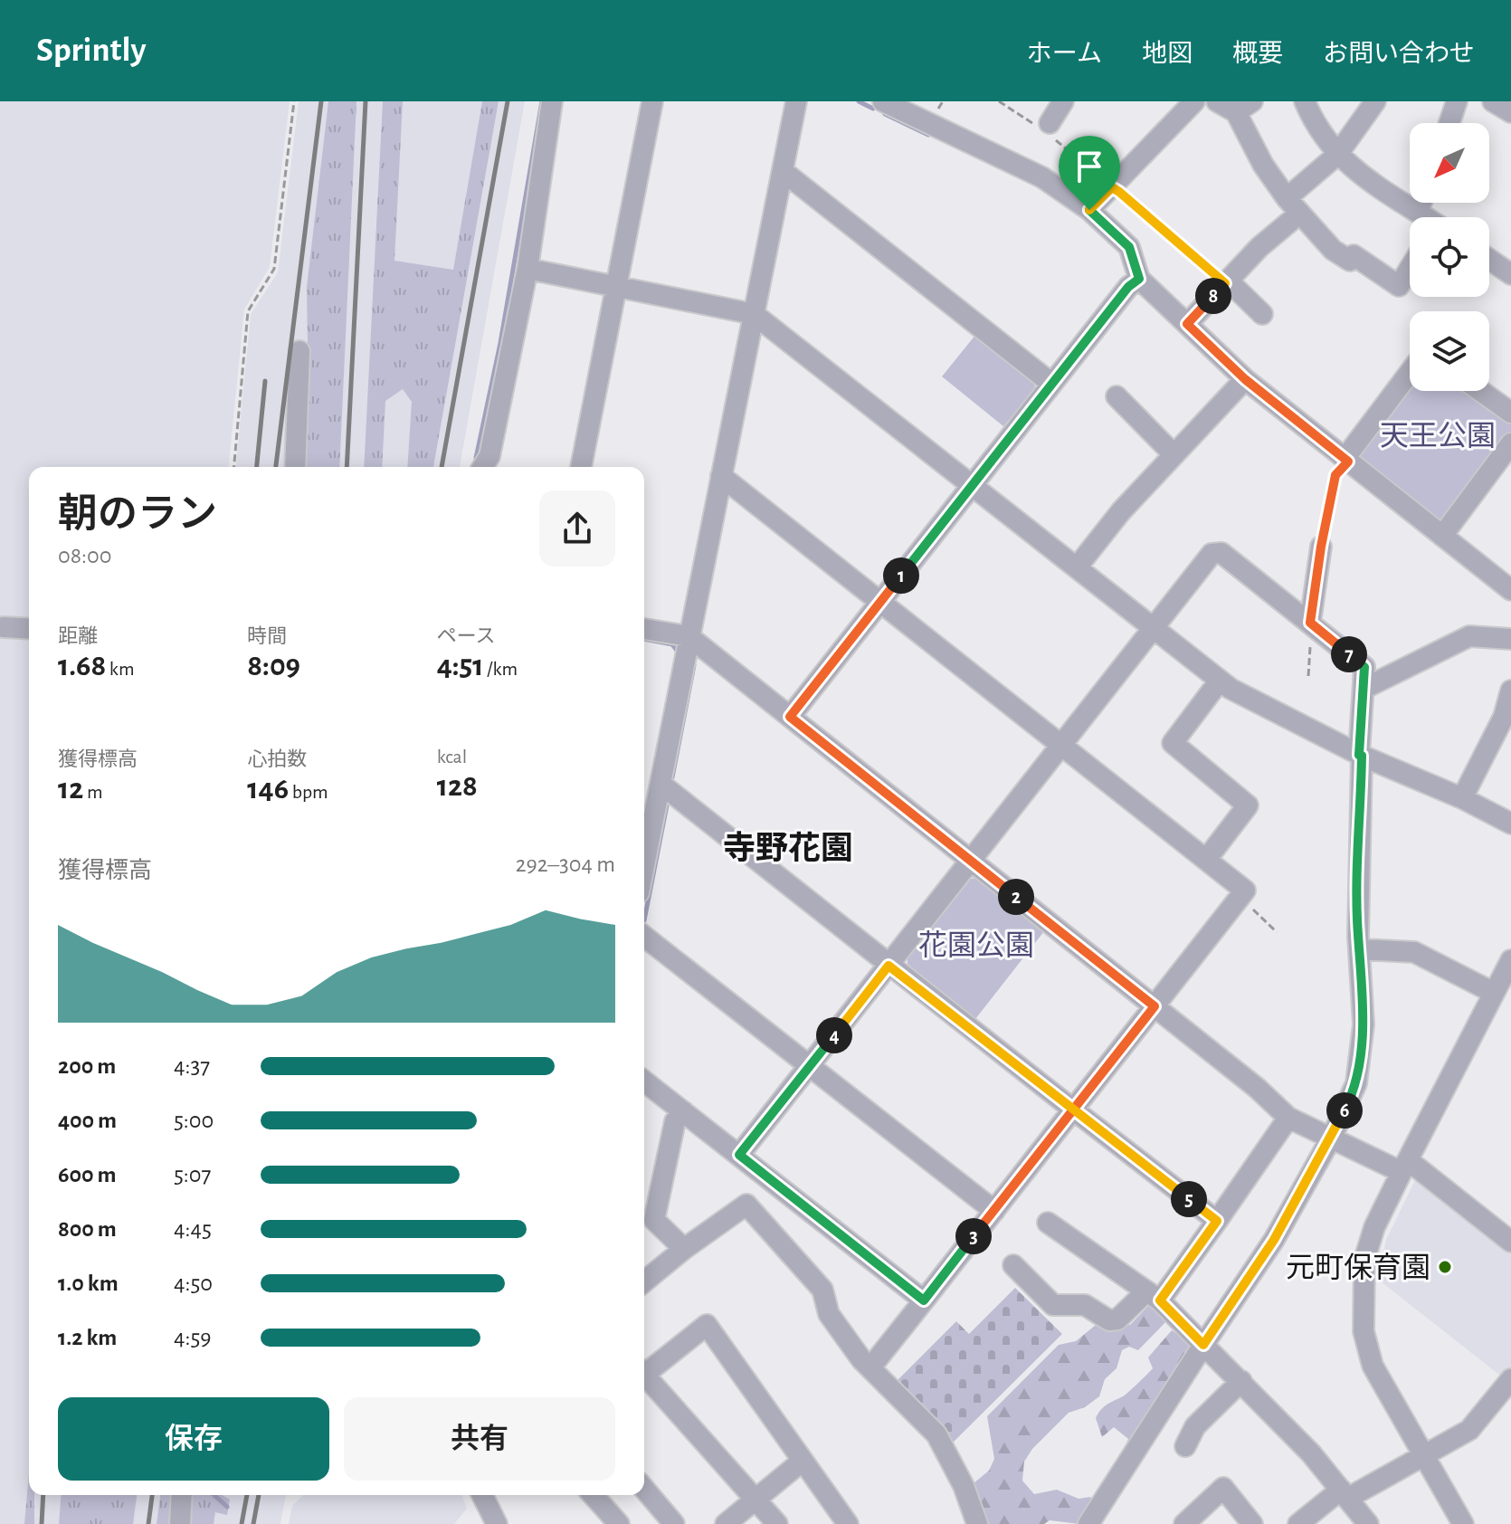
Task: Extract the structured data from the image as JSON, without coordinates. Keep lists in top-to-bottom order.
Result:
{
  "districts": ["寺野花園"],
  "parks": ["天王公園", "花園公園"],
  "places": ["元町保育園"],
  "north": "bottom left",
  "page": {
    "header": "Sprintly",
    "nav": [
      "ホーム",
      "地図",
      "概要",
      "お問い合わせ"
    ],
    "pins": [
      "8",
      "1",
      "7",
      "2",
      "4",
      "6",
      "5",
      "3"
    ],
    "heading": ["朝のラン", "08:00"],
    "stats": [
      ["距離", "1.68 km"],
      ["時間", "8:09"],
      ["ペース", "4:51 /km"],
      ["獲得標高", "12 m"],
      ["心拍数", "146 bpm"],
      ["kcal", "128"]
    ],
    "chart": ["獲得標高", "292–304 m"],
    "list": [
      {
        "name": "200 m",
        "note": "4:37"
      },
      {
        "name": "400 m",
        "note": "5:00"
      },
      {
        "name": "600 m",
        "note": "5:07"
      },
      {
        "name": "800 m",
        "note": "4:45"
      },
      {
        "name": "1.0 km",
        "note": "4:50"
      },
      {
        "name": "1.2 km",
        "note": "4:59"
      }
    ],
    "buttons": ["保存", "共有"]
  }
}
